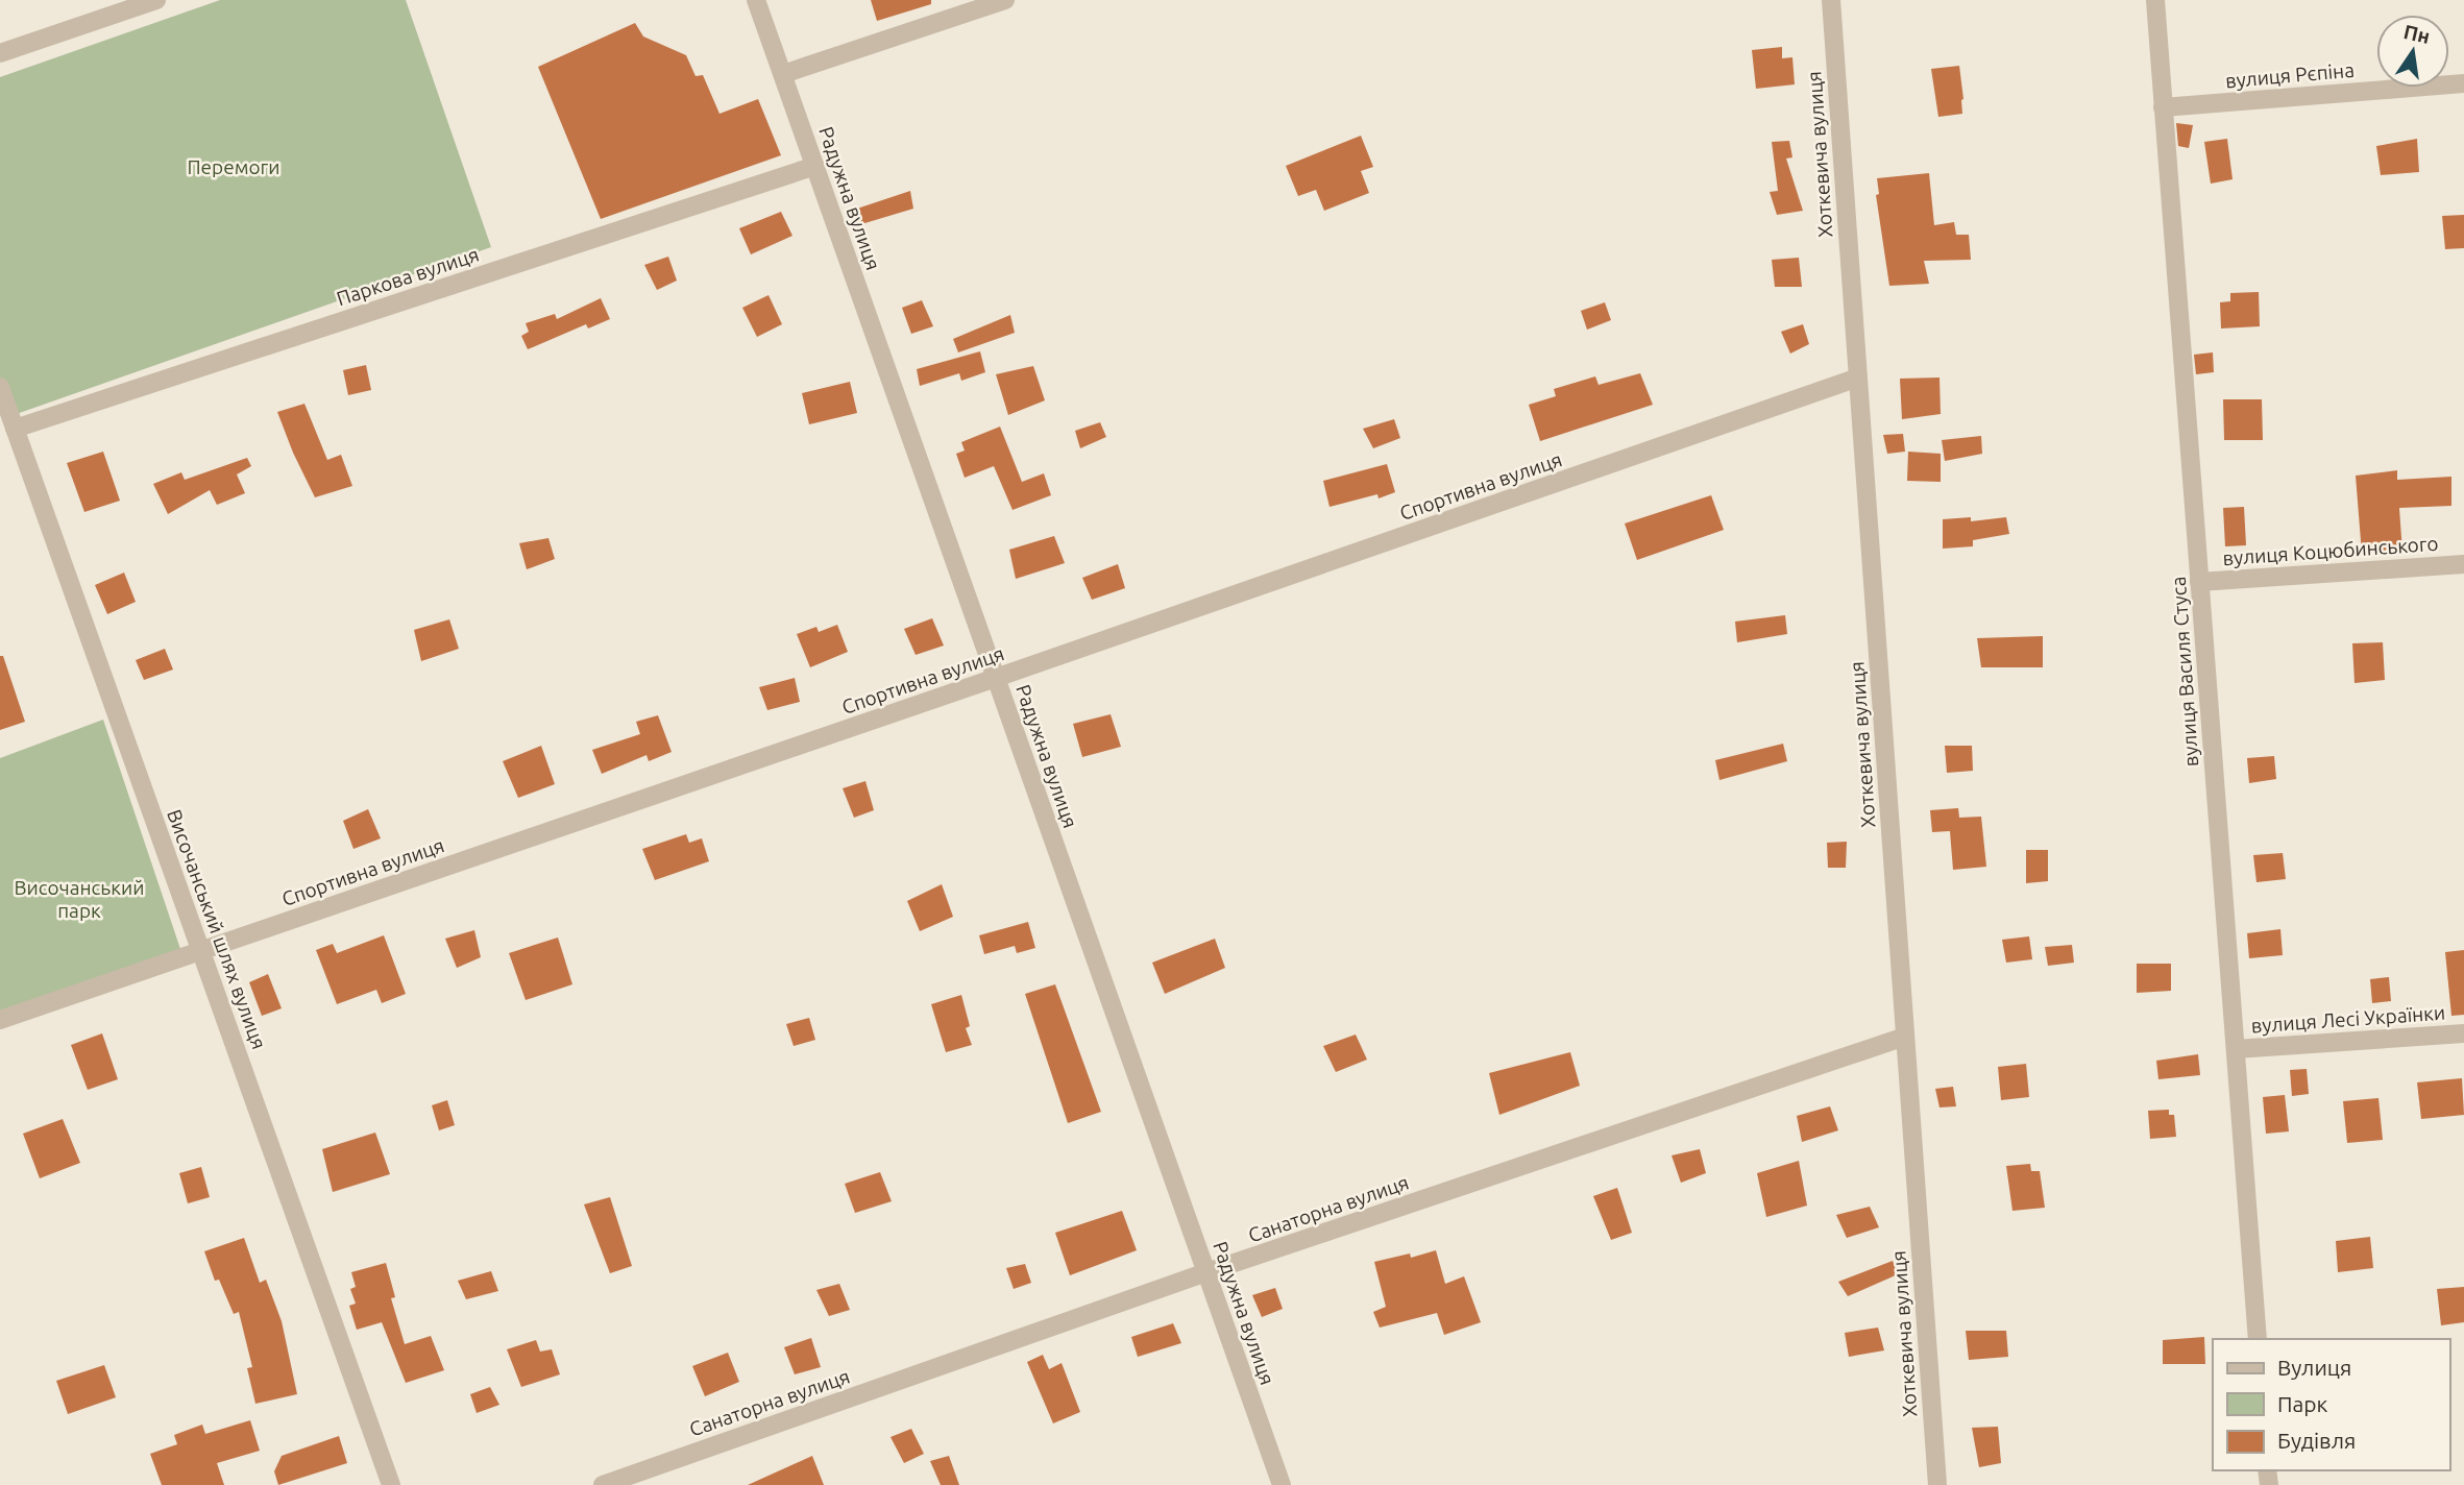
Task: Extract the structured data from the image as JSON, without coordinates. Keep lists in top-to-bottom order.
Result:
{
  "streets": {
    "street": [
      "вулиця Рєпіна",
      "Хоткевича вулиця",
      "Радужна вулиця",
      "Паркова вулиця",
      "Спортивна вулиця",
      "вулиця Коцюбинського",
      "вулиця Василя Стуса",
      "Височанський шлях вулиця",
      "вулиця Лесі Українки",
      "Санаторна вулиця"
    ]
  },
  "crossings": [
    ["вулиця Рєпіна", "вулиця Василя Стуса"],
    ["Хоткевича вулиця", "Спортивна вулиця"],
    ["Хоткевича вулиця", "Санаторна вулиця"],
    ["Радужна вулиця", "Паркова вулиця"],
    ["Радужна вулиця", "Спортивна вулиця"],
    ["Радужна вулиця", "Санаторна вулиця"],
    ["Паркова вулиця", "Височанський шлях вулиця"],
    ["Спортивна вулиця", "Височанський шлях вулиця"],
    ["вулиця Коцюбинського", "вулиця Василя Стуса"],
    ["вулиця Василя Стуса", "вулиця Лесі Українки"]
  ],
  "parks": ["Перемоги", "Височанський парк"],
  "legend": ["Вулиця", "Парк", "Будівля"],
  "north": "top"
}
